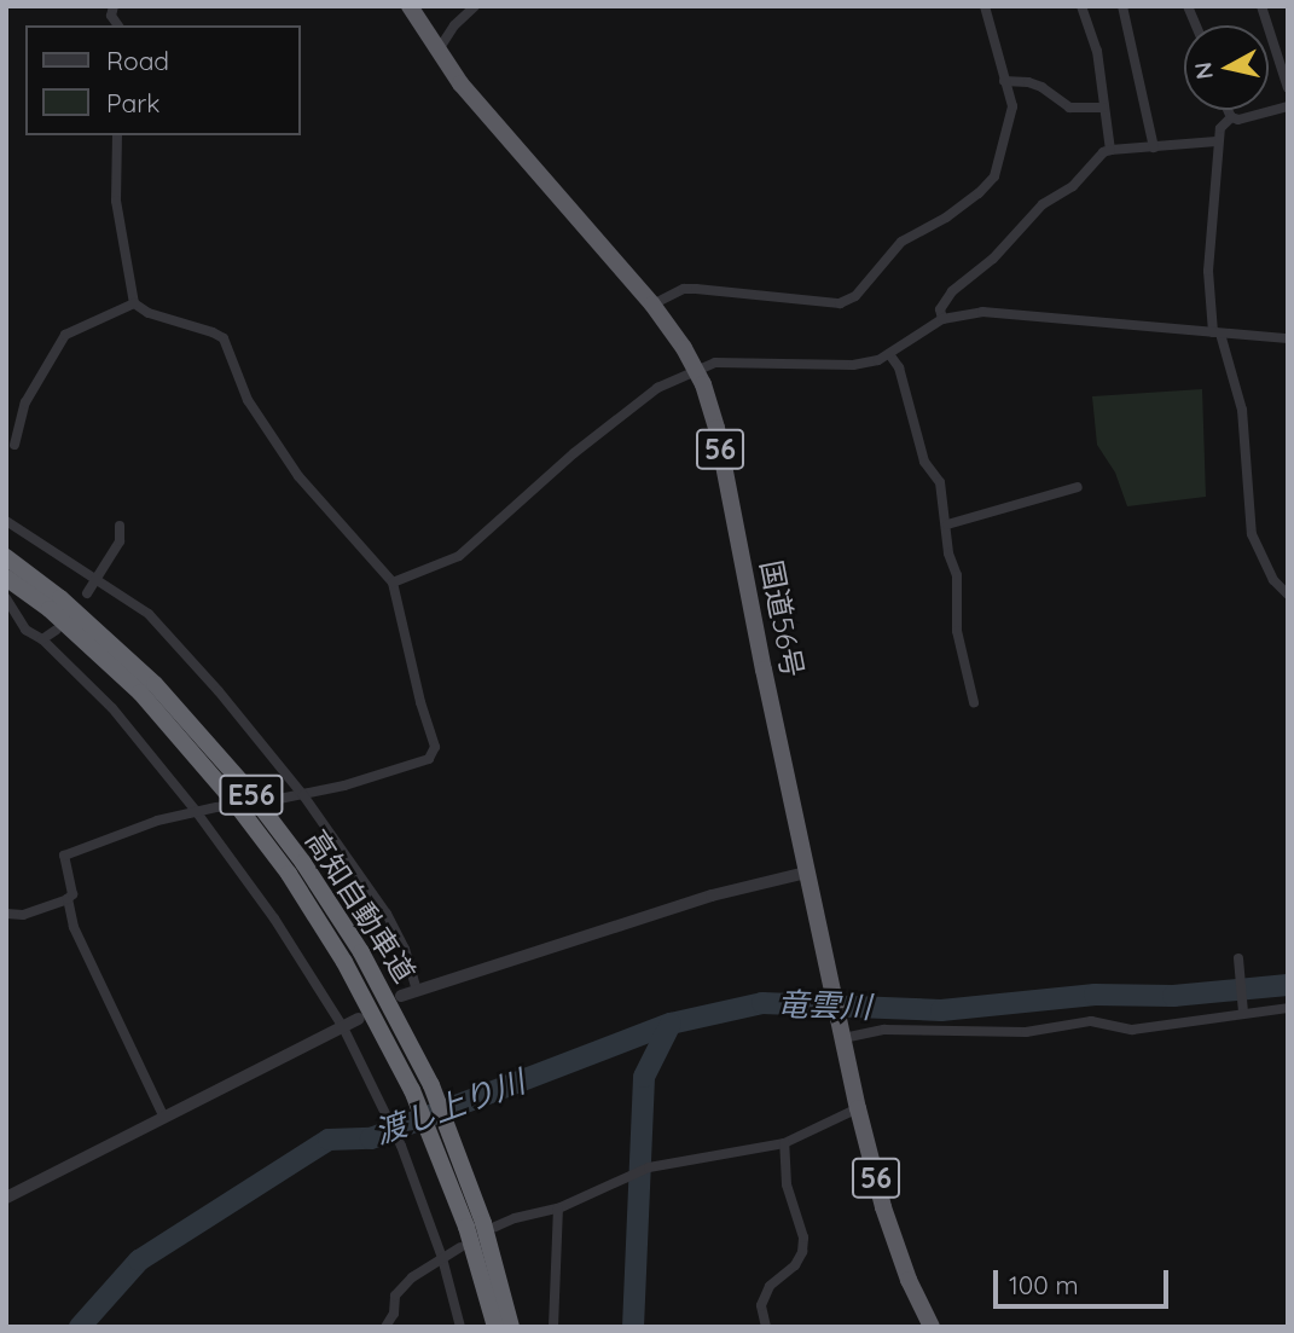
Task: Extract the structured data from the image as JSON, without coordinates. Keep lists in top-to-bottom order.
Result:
{
  "streets": {
    "highway": [
      "56",
      "国道56号",
      "E56",
      "高知自動車道"
    ]
  },
  "water": ["竜雲川", "渡し上り川"],
  "legend": ["Road", "Park"],
  "scale_bar": "100 m",
  "north": "left"
}
